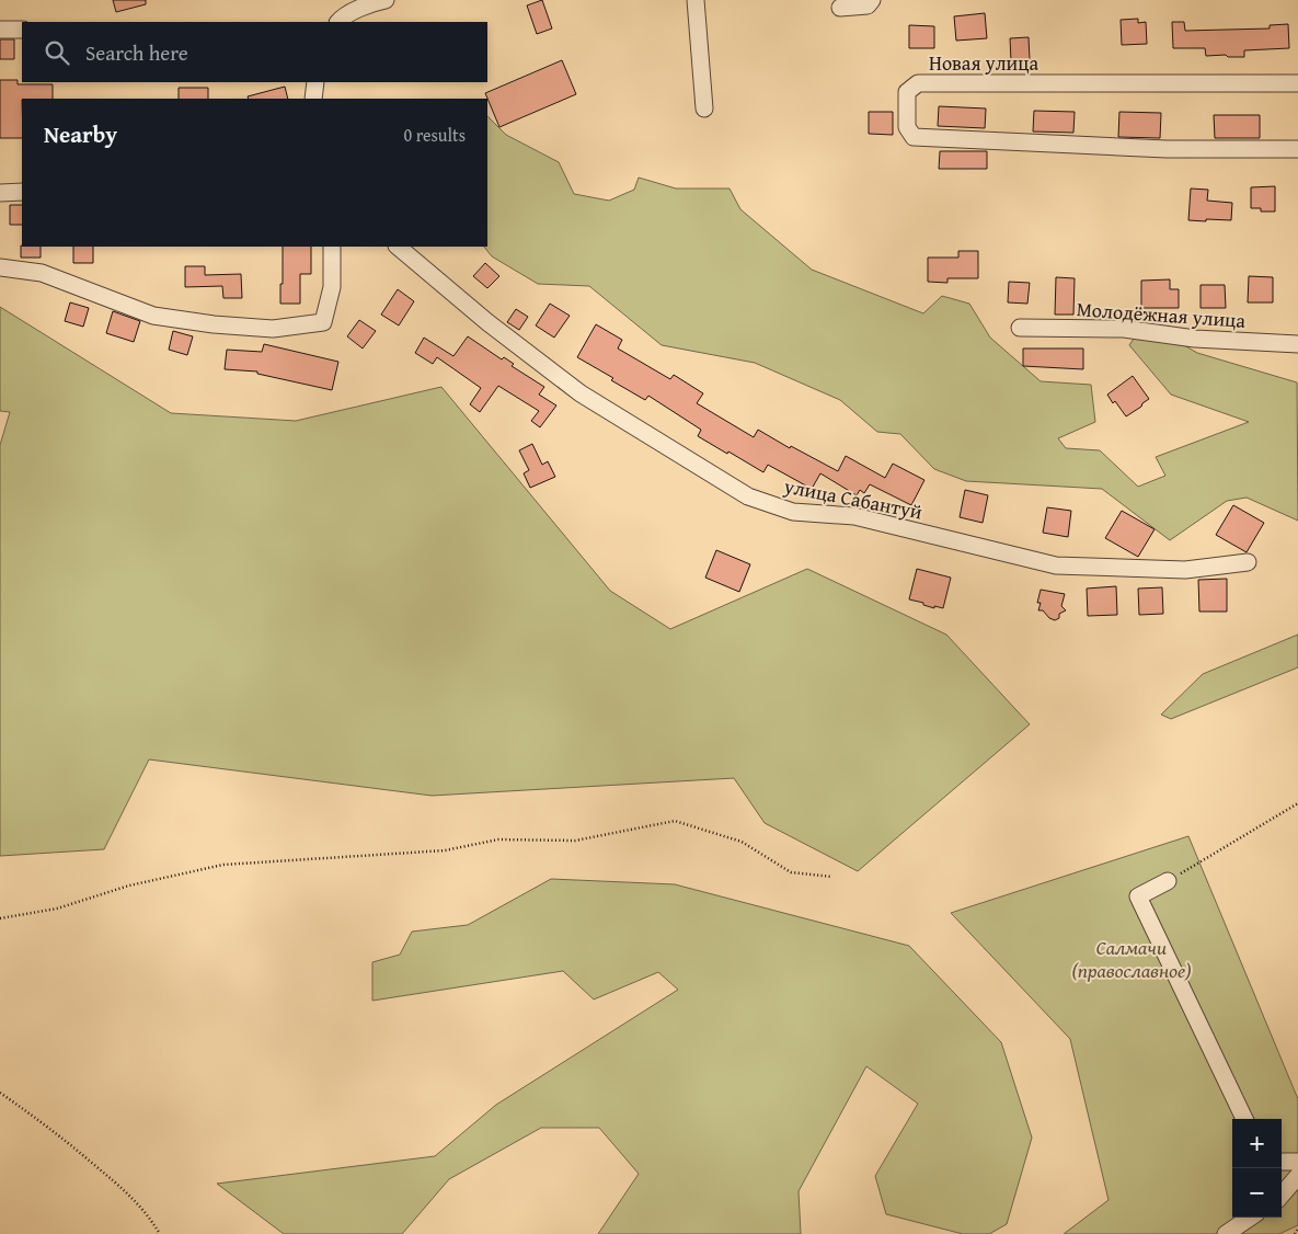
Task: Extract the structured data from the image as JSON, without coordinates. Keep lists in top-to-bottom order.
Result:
{
  "streets": {
    "street": ["Новая улица", "Молодёжная улица", "улица Сабантуй"]
  },
  "parks": ["Салмачи (православное)"],
  "page": {
    "search": "Search here",
    "heading": ["Nearby", "0 results"],
    "map_buttons": ["+", "−"]
  }
}
